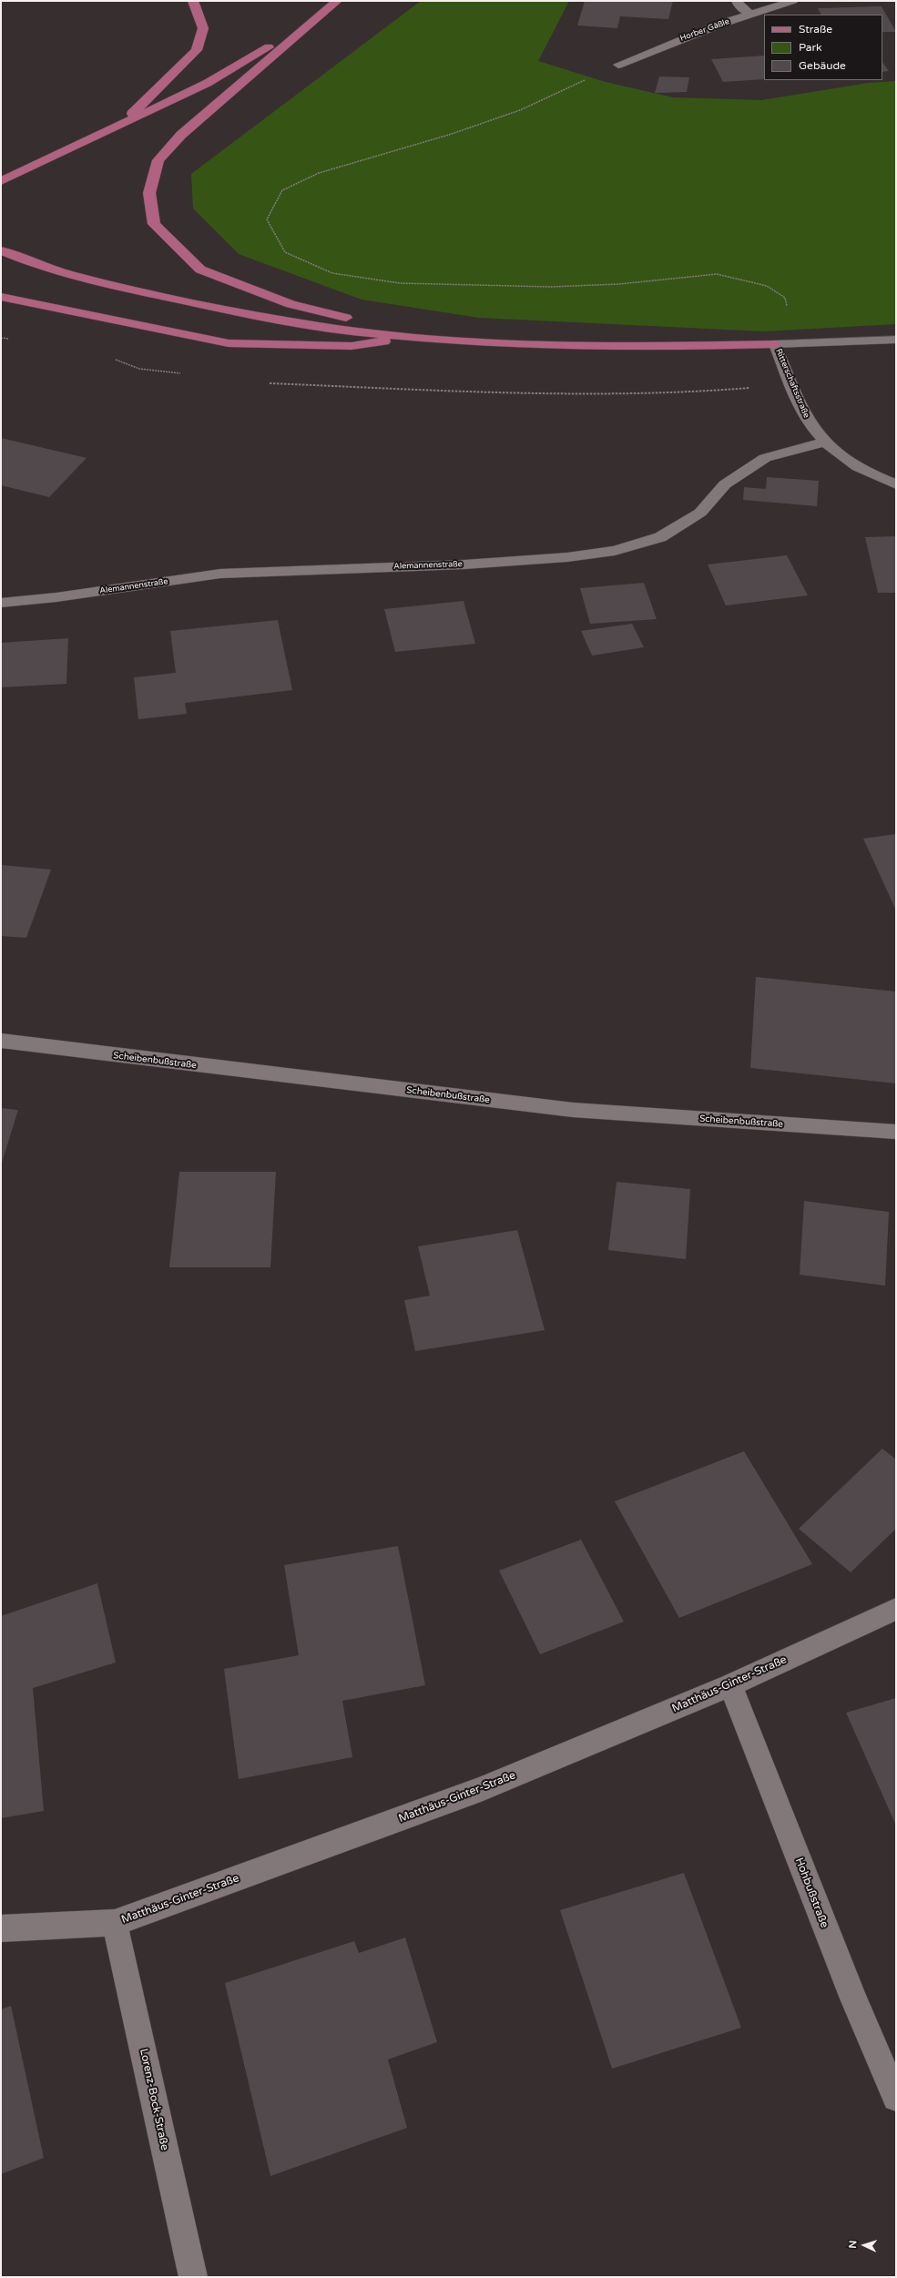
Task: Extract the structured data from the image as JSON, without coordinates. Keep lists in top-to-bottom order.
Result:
{
  "streets": {
    "street": [
      "Horber Gäßle",
      "Ritterschaftsstraße",
      "Alemannenstraße",
      "Scheibenbußstraße",
      "Matthäus-Ginter-Straße",
      "Hohbußstraße",
      "Lorenz-Bock-Straße"
    ]
  },
  "crossings": [
    ["Ritterschaftsstraße", "Alemannenstraße"],
    ["Matthäus-Ginter-Straße", "Hohbußstraße"],
    ["Matthäus-Ginter-Straße", "Lorenz-Bock-Straße"]
  ],
  "legend": ["Straße", "Park", "Gebäude"],
  "north": "left"
}
